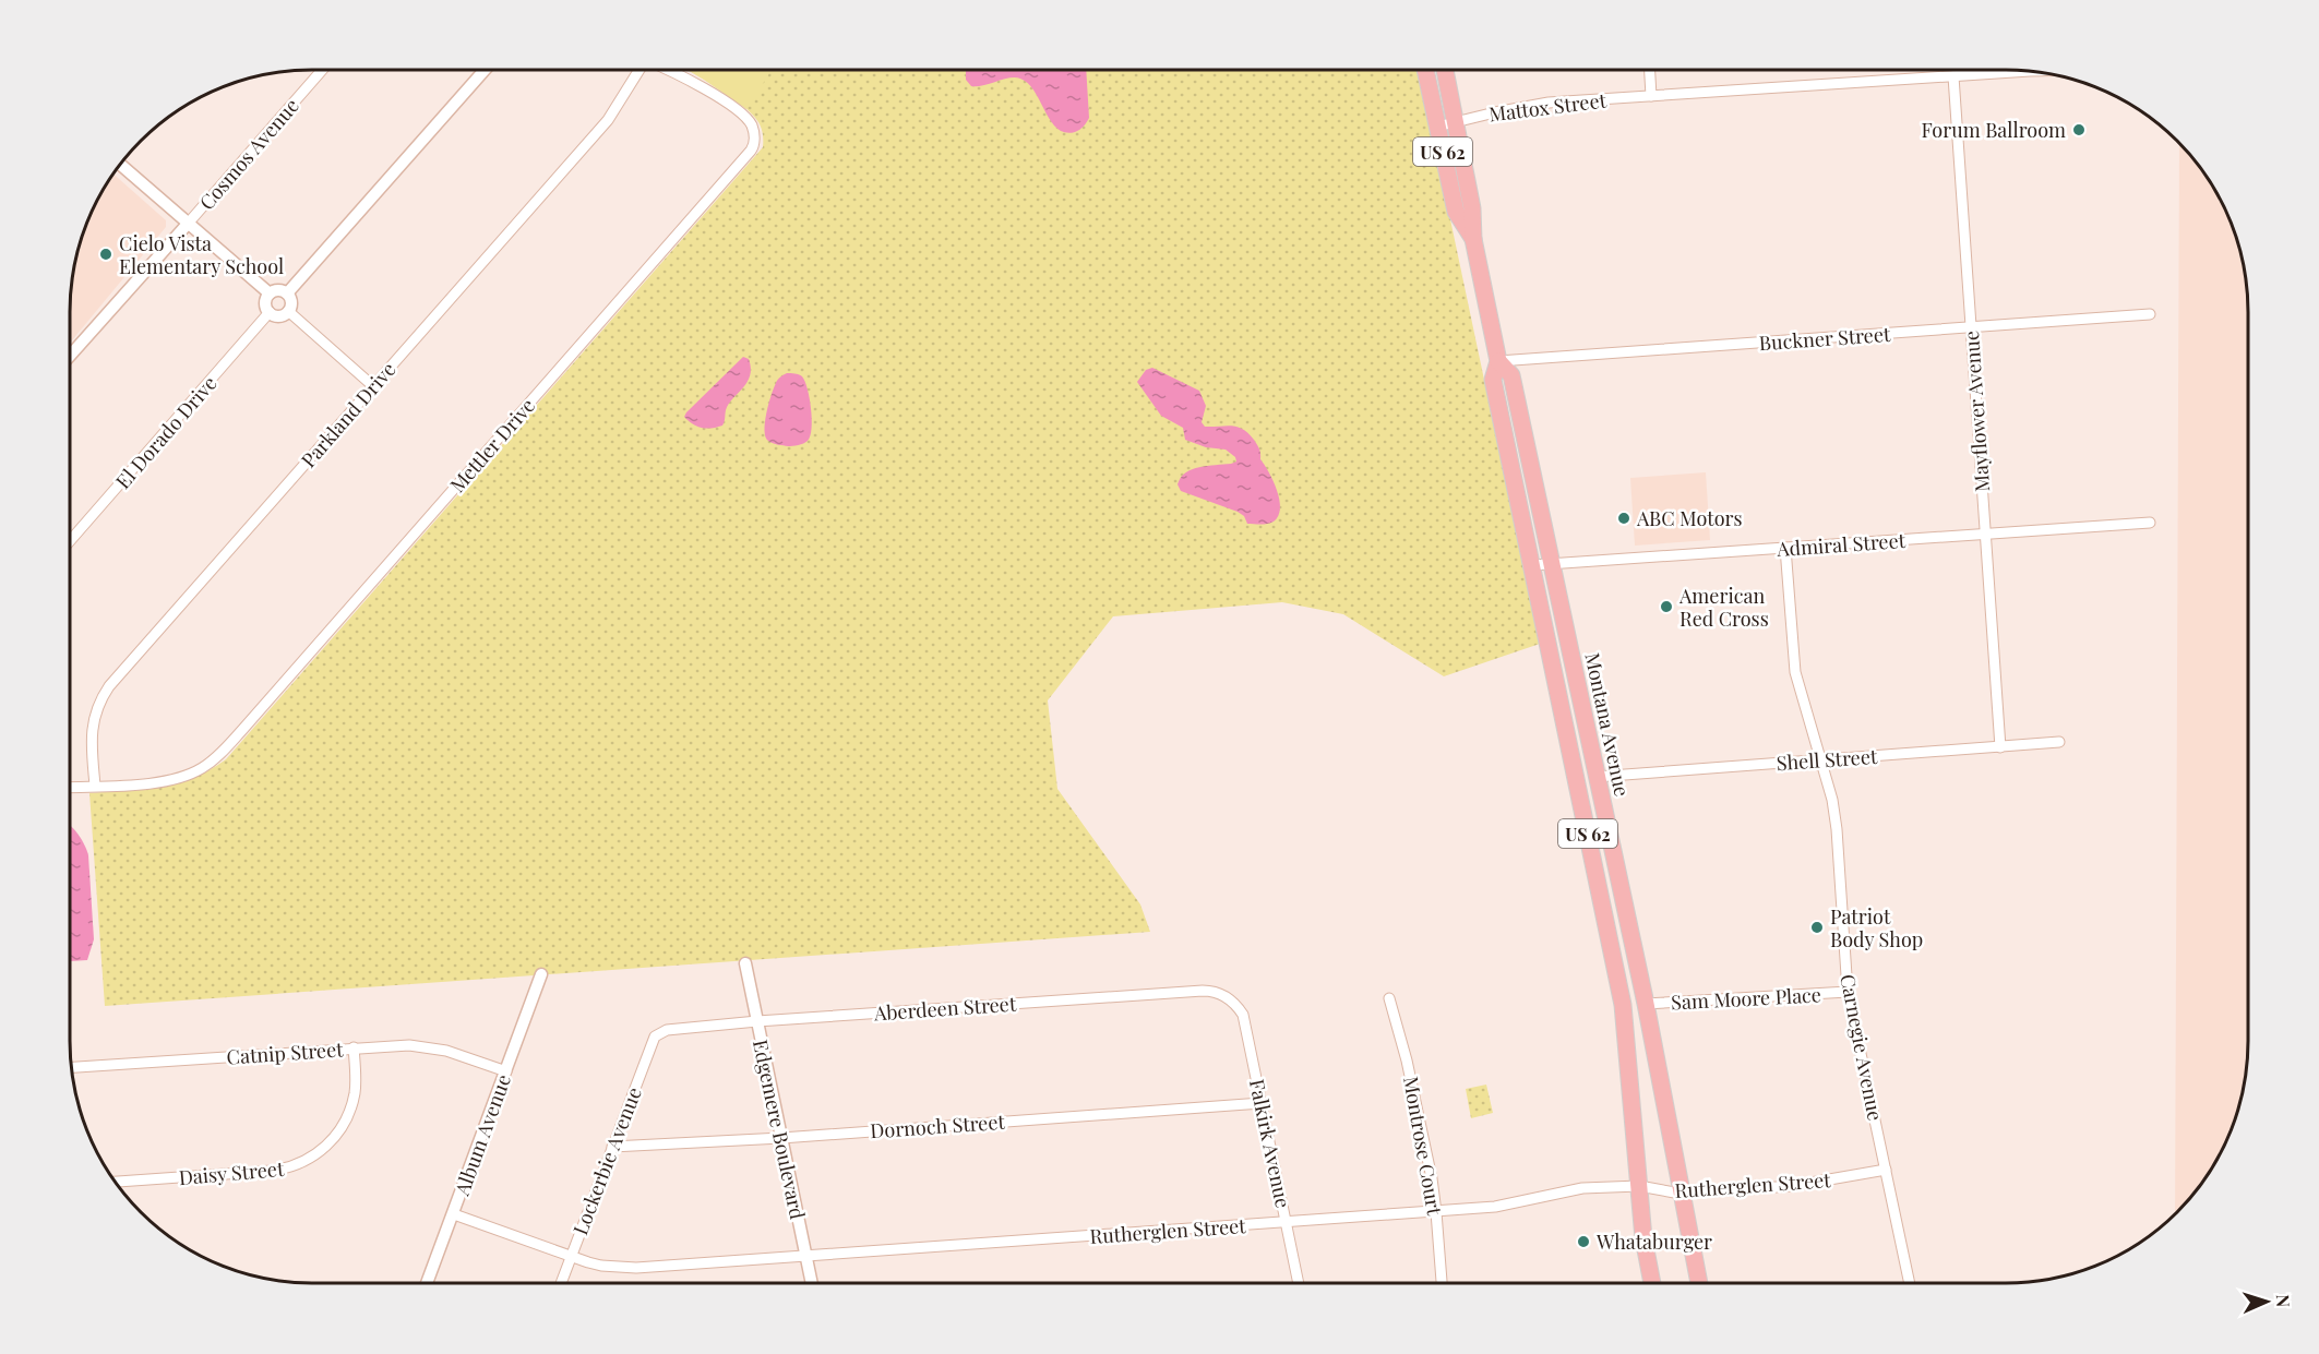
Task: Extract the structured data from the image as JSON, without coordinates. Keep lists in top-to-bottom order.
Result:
{
  "streets": {
    "highway": ["US 62", "Montana Avenue"],
    "street": [
      "Mattox Street",
      "Cosmos Avenue",
      "Buckner Street",
      "Mayflower Avenue",
      "Parkland Drive",
      "El Dorado Drive",
      "Mettler Drive",
      "Admiral Street",
      "Shell Street",
      "Sam Moore Place",
      "Aberdeen Street",
      "Carnegie Avenue",
      "Catnip Street",
      "Dornoch Street",
      "Edgemere Boulevard",
      "Album Avenue",
      "Falkirk Avenue",
      "Montrose Court",
      "Lockerbie Avenue",
      "Daisy Street",
      "Rutherglen Street"
    ]
  },
  "crossings": [
    ["Mattox Street", "US 62"],
    ["Mattox Street", "Mayflower Avenue"],
    ["Buckner Street", "Mayflower Avenue"],
    ["Buckner Street", "Montana Avenue"],
    ["Mayflower Avenue", "Admiral Street"],
    ["Mayflower Avenue", "Shell Street"],
    ["Parkland Drive", "Mettler Drive"],
    ["Admiral Street", "Montana Avenue"],
    ["Admiral Street", "Carnegie Avenue"],
    ["Montana Avenue", "Shell Street"],
    ["Montana Avenue", "Sam Moore Place"],
    ["Montana Avenue", "Rutherglen Street"],
    ["Shell Street", "Carnegie Avenue"],
    ["Sam Moore Place", "Carnegie Avenue"],
    ["Aberdeen Street", "Edgemere Boulevard"],
    ["Aberdeen Street", "Falkirk Avenue"],
    ["Aberdeen Street", "Lockerbie Avenue"],
    ["Carnegie Avenue", "Rutherglen Street"],
    ["Catnip Street", "Album Avenue"],
    ["Catnip Street", "Daisy Street"],
    ["Dornoch Street", "Edgemere Boulevard"],
    ["Dornoch Street", "Falkirk Avenue"],
    ["Dornoch Street", "Lockerbie Avenue"],
    ["Edgemere Boulevard", "Rutherglen Street"],
    ["Album Avenue", "Rutherglen Street"],
    ["Falkirk Avenue", "Rutherglen Street"],
    ["Montrose Court", "Rutherglen Street"],
    ["Lockerbie Avenue", "Rutherglen Street"]
  ],
  "places": [
    "Forum Ballroom",
    "Cielo Vista Elementary School",
    "ABC Motors",
    "American Red Cross",
    "Patriot Body Shop",
    "Whataburger"
  ],
  "north": "right"
}
